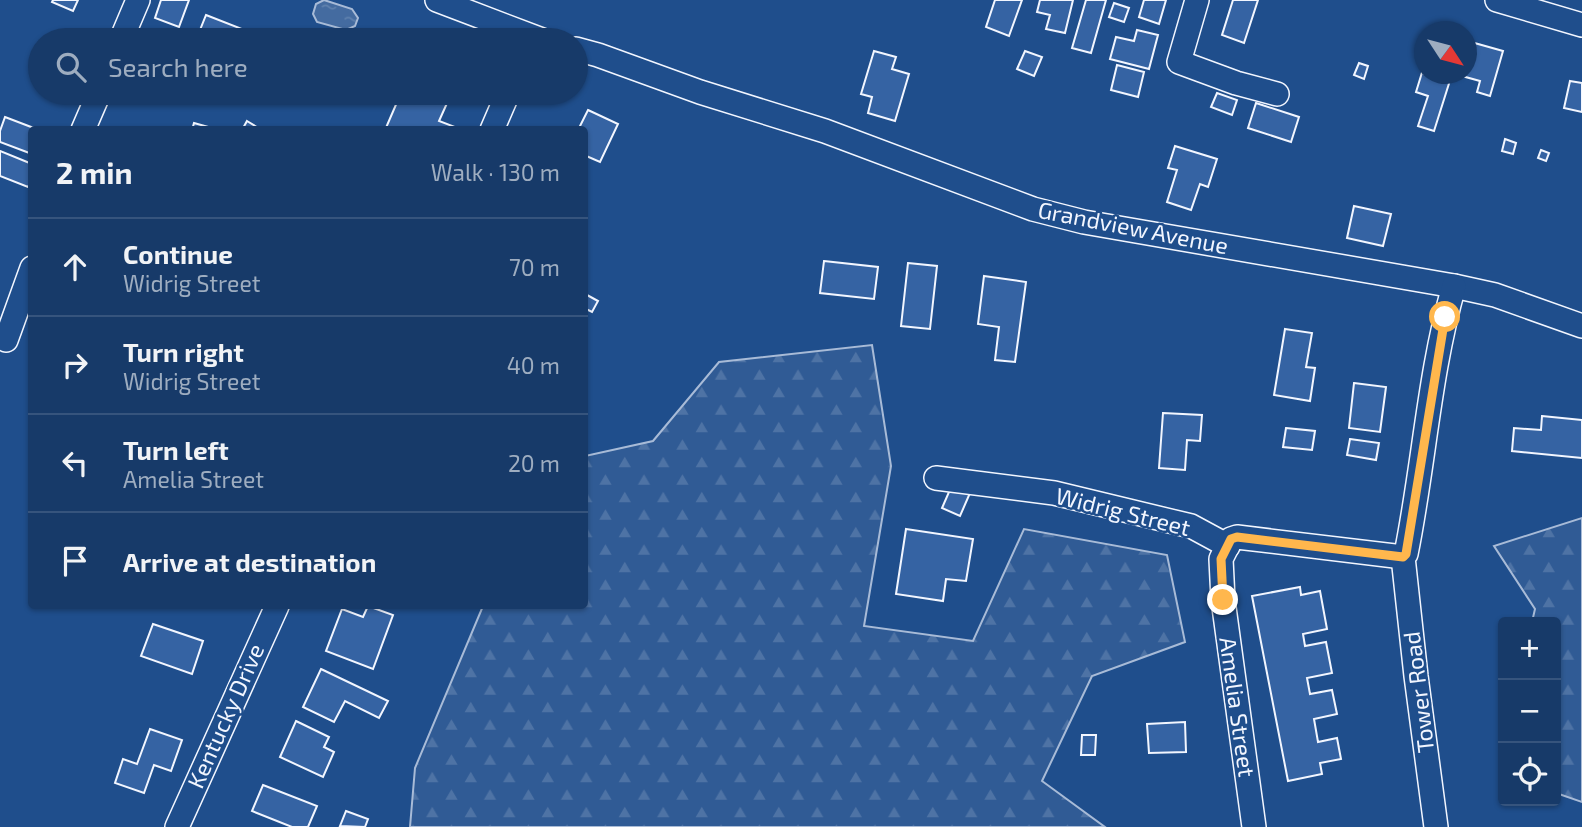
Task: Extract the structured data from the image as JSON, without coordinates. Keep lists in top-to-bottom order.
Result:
{
  "streets": {
    "street": [
      "Grandview Avenue",
      "Widrig Street",
      "Tower Road",
      "Amelia Street",
      "Kentucky Drive"
    ]
  },
  "crossings": [
    ["Widrig Street", "Amelia Street"]
  ],
  "north": "bottom right",
  "page": {
    "search": "Search here",
    "heading": ["2 min", "Walk · 130 m"],
    "list": [
      ["Continue", "Widrig Street", "70 m"],
      ["Turn right", "Widrig Street", "40 m"],
      ["Turn left", "Amelia Street", "20 m"],
      "Arrive at destination"
    ],
    "map_buttons": ["+", "−"]
  }
}
